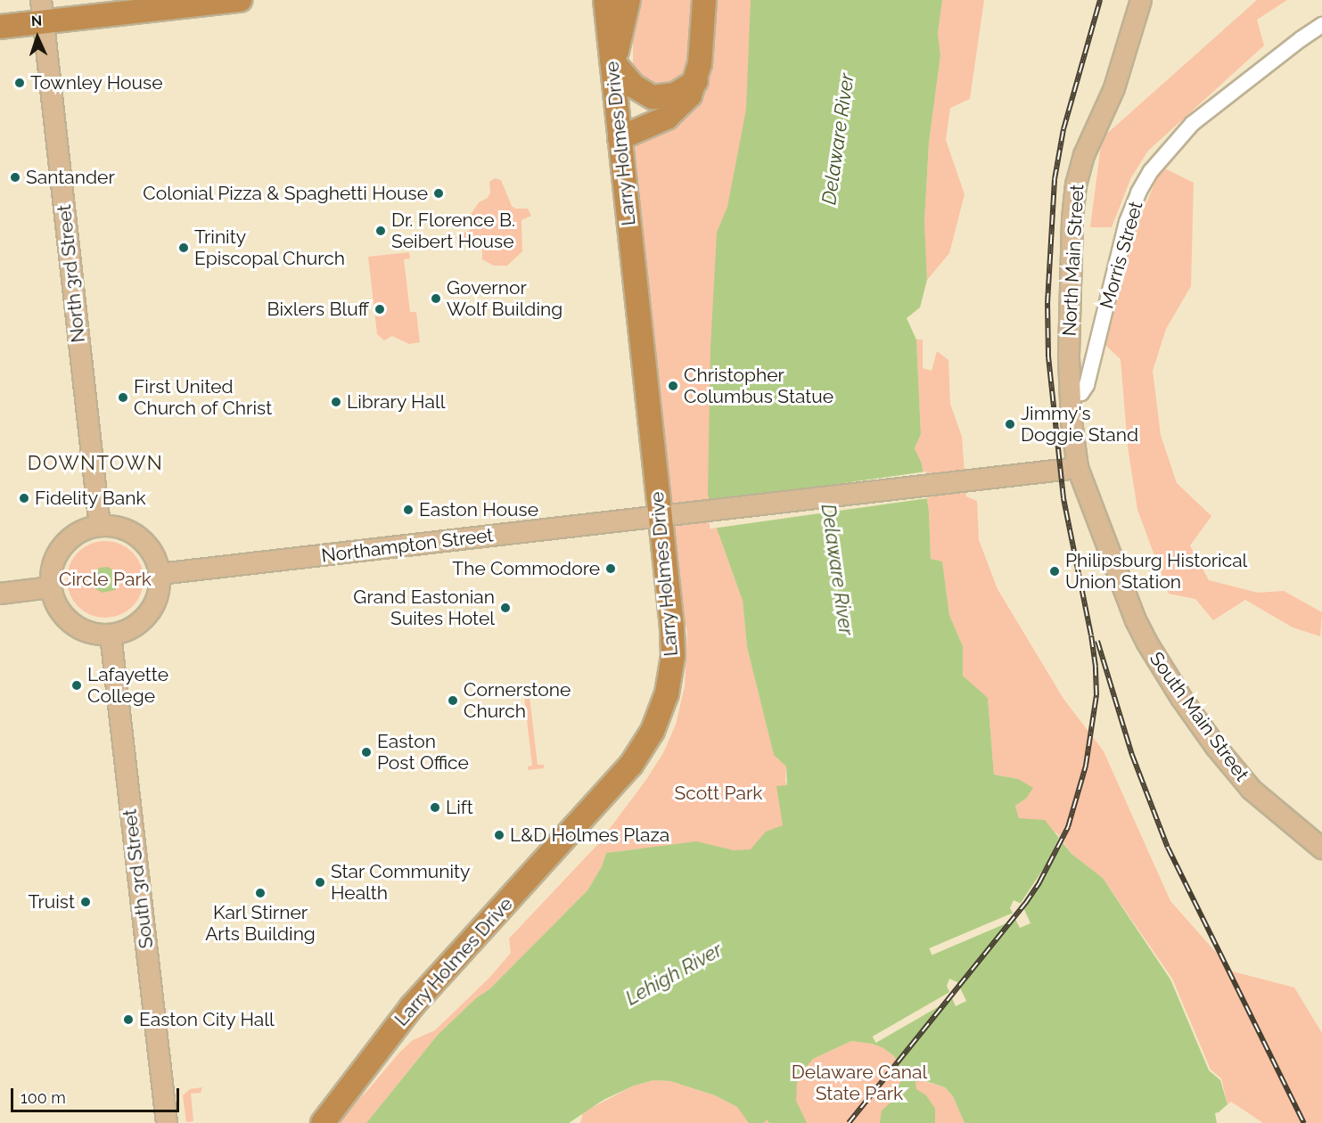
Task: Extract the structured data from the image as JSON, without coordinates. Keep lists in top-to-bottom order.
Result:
{
  "streets": {
    "highway": ["Larry Holmes Drive"],
    "main road": [
      "North Main Street",
      "North 3rd Street",
      "Northampton Street",
      "South Main Street",
      "South 3rd Street"
    ],
    "street": ["Morris Street"]
  },
  "crossings": [
    ["Larry Holmes Drive", "Northampton Street"],
    ["Morris Street", "North Main Street"],
    ["North Main Street", "Northampton Street"],
    ["North Main Street", "South Main Street"],
    ["North 3rd Street", "Northampton Street"],
    ["North 3rd Street", "South 3rd Street"],
    ["Northampton Street", "South Main Street"],
    ["Northampton Street", "South 3rd Street"]
  ],
  "districts": ["DOWNTOWN"],
  "water": ["Delaware River", "Lehigh River"],
  "parks": ["Circle Park", "Scott Park", "Delaware Canal State Park"],
  "places": [
    "Townley House",
    "Santander",
    "Colonial Pizza & Spaghetti House",
    "Dr. Florence B. Seibert House",
    "Trinity Episcopal Church",
    "Governor Wolf Building",
    "Bixlers Bluff",
    "Christopher Columbus Statue",
    "First United Church of Christ",
    "Library Hall",
    "Jimmy's Doggie Stand",
    "Fidelity Bank",
    "Easton House",
    "The Commodore",
    "Philipsburg Historical Union Station",
    "Grand Eastonian Suites Hotel",
    "Lafayette College",
    "Cornerstone Church",
    "Easton Post Office",
    "Lift",
    "L&D Holmes Plaza",
    "Star Community Health",
    "Karl Stirner Arts Building",
    "Truist",
    "Easton City Hall"
  ],
  "scale_bar": "100 m",
  "north": "top"
}
